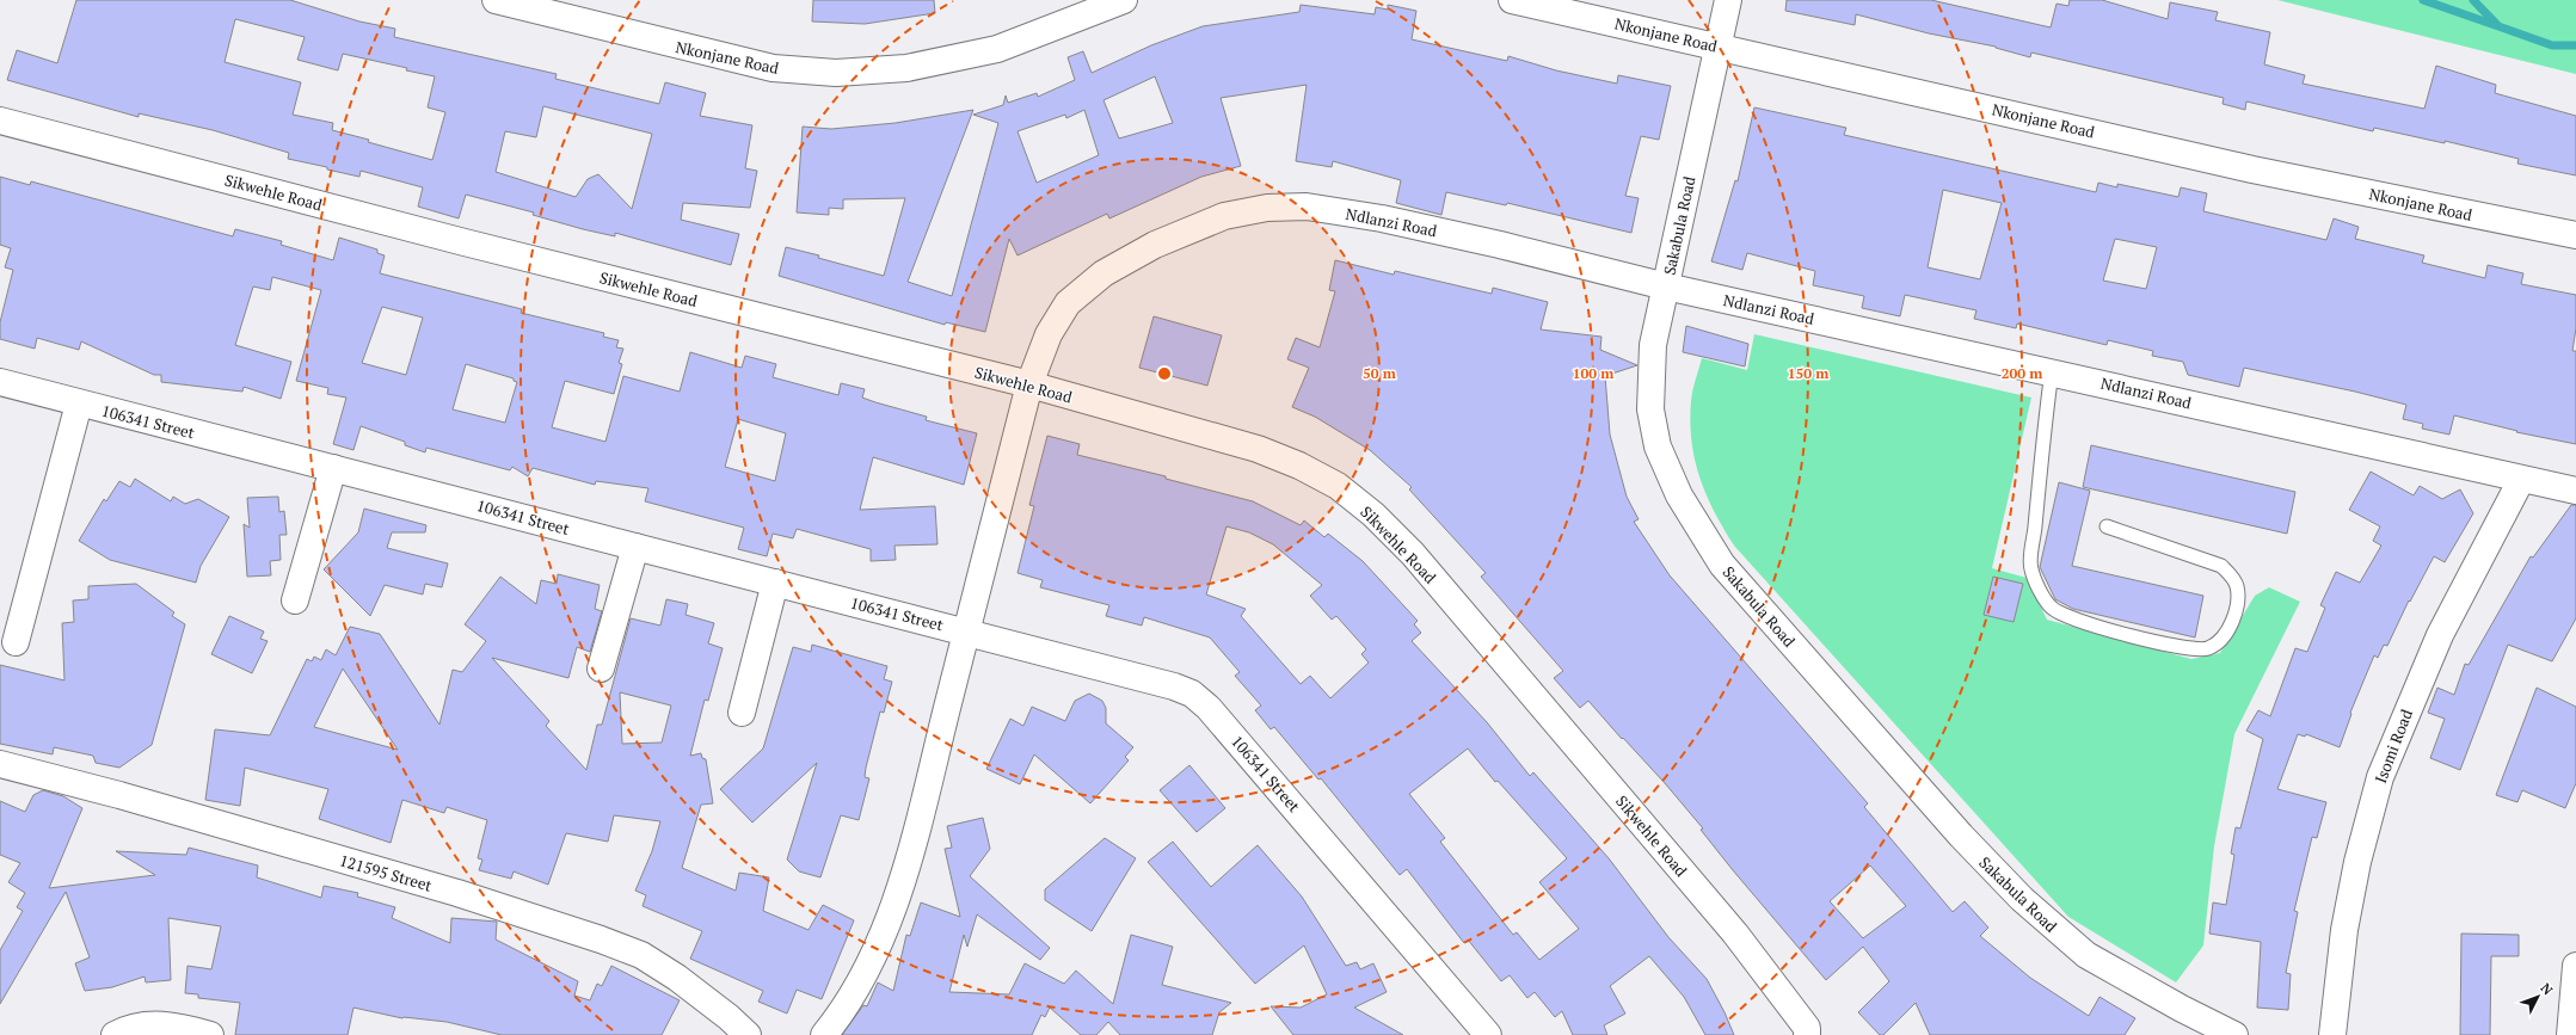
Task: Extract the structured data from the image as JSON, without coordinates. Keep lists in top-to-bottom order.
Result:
{
  "streets": {
    "street": [
      "Nkonjane Road",
      "Sikwehle Road",
      "Ndlanzi Road",
      "Sakabula Road",
      "106341 Street",
      "Isomi Road",
      "121595 Street"
    ]
  },
  "crossings": [
    ["Nkonjane Road", "Sakabula Road"],
    ["Sikwehle Road", "Ndlanzi Road"],
    ["Ndlanzi Road", "Sakabula Road"],
    ["Ndlanzi Road", "Isomi Road"]
  ],
  "north": "top right",
  "rings": [
    "50 m",
    "100 m",
    "150 m",
    "200 m"
  ]
}
